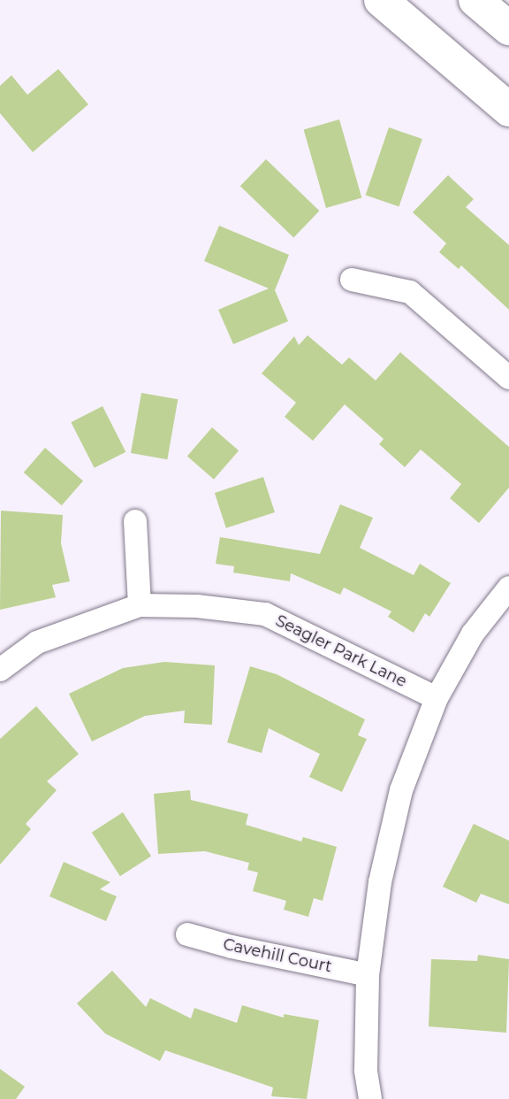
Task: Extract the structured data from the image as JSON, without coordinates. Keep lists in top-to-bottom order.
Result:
{
  "streets": {
    "street": ["Seagler Park Lane", "Cavehill Court"]
  }
}
